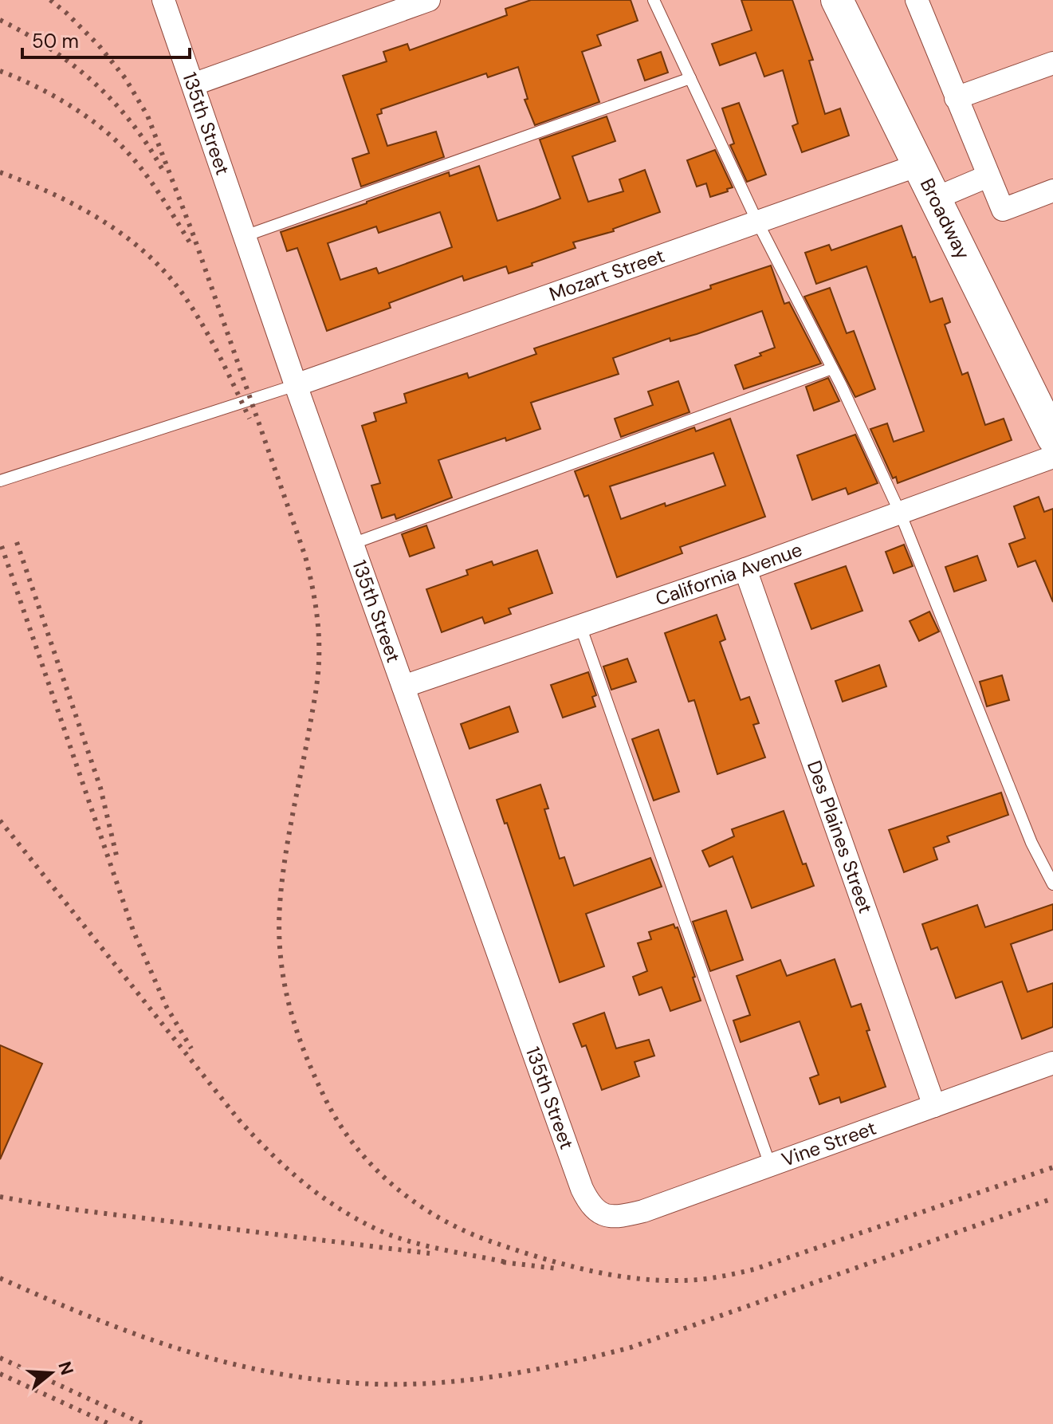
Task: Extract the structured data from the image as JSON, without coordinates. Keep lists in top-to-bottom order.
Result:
{
  "streets": {
    "street": [
      "135th Street",
      "Broadway",
      "Mozart Street",
      "California Avenue",
      "Des Plaines Street",
      "Vine Street"
    ]
  },
  "crossings": [
    ["135th Street", "Mozart Street"],
    ["135th Street", "California Avenue"],
    ["135th Street", "Vine Street"],
    ["Broadway", "Mozart Street"],
    ["California Avenue", "Des Plaines Street"],
    ["Des Plaines Street", "Vine Street"]
  ],
  "scale_bar": "50 m",
  "north": "right"
}
